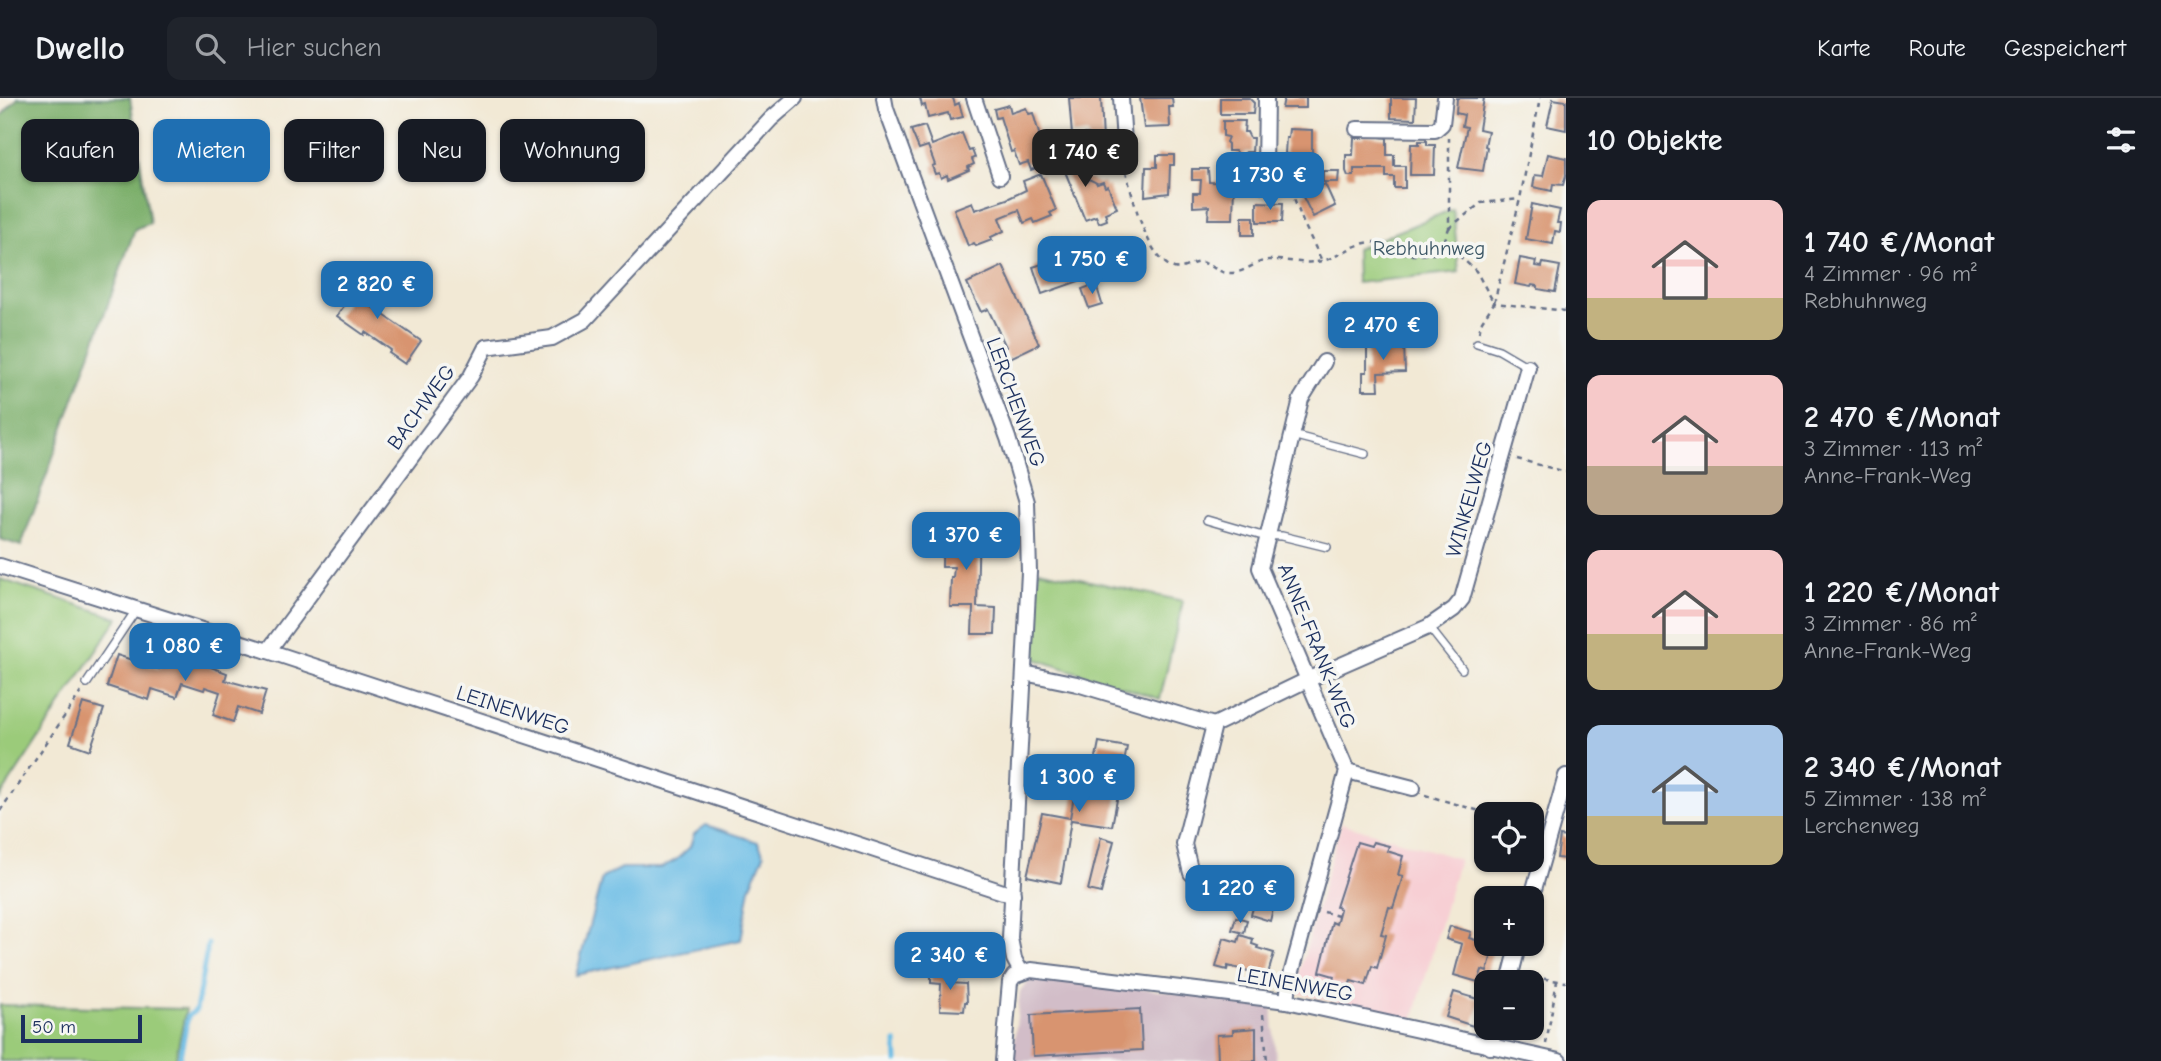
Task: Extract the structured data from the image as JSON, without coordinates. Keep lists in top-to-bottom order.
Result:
{
  "streets": {
    "street": [
      "LERCHENWEG",
      "BACHWEG",
      "WINKELWEG",
      "ANNE-FRANK-WEG",
      "LEINENWEG"
    ]
  },
  "crossings": [
    ["LERCHENWEG", "LEINENWEG"],
    ["BACHWEG", "LEINENWEG"],
    ["WINKELWEG", "ANNE-FRANK-WEG"]
  ],
  "parks": ["Rebhuhnweg"],
  "scale_bar": "50 m",
  "page": {
    "header": "Dwello",
    "search": "Hier suchen",
    "nav": ["Karte", "Route", "Gespeichert"],
    "heading": "10 Objekte",
    "chip": [
      "Kaufen",
      "Mieten",
      "Filter",
      "Neu",
      "Wohnung"
    ],
    "price": [
      "1 740 €",
      "1 730 €",
      "1 750 €",
      "2 820 €",
      "2 470 €",
      "1 370 €",
      "1 080 €",
      "1 300 €",
      "1 220 €",
      "2 340 €"
    ],
    "list": [
      {
        "name": "1 740 €/Monat",
        "note": "4 Zimmer · 96 m² · Rebhuhnweg"
      },
      {
        "name": "2 470 €/Monat",
        "note": "3 Zimmer · 113 m² · Anne-Frank-Weg"
      },
      {
        "name": "1 220 €/Monat",
        "note": "3 Zimmer · 86 m² · Anne-Frank-Weg"
      },
      {
        "name": "2 340 €/Monat",
        "note": "5 Zimmer · 138 m² · Lerchenweg"
      }
    ],
    "map_buttons": ["+", "−"],
    "scale": "50 m"
  }
}
